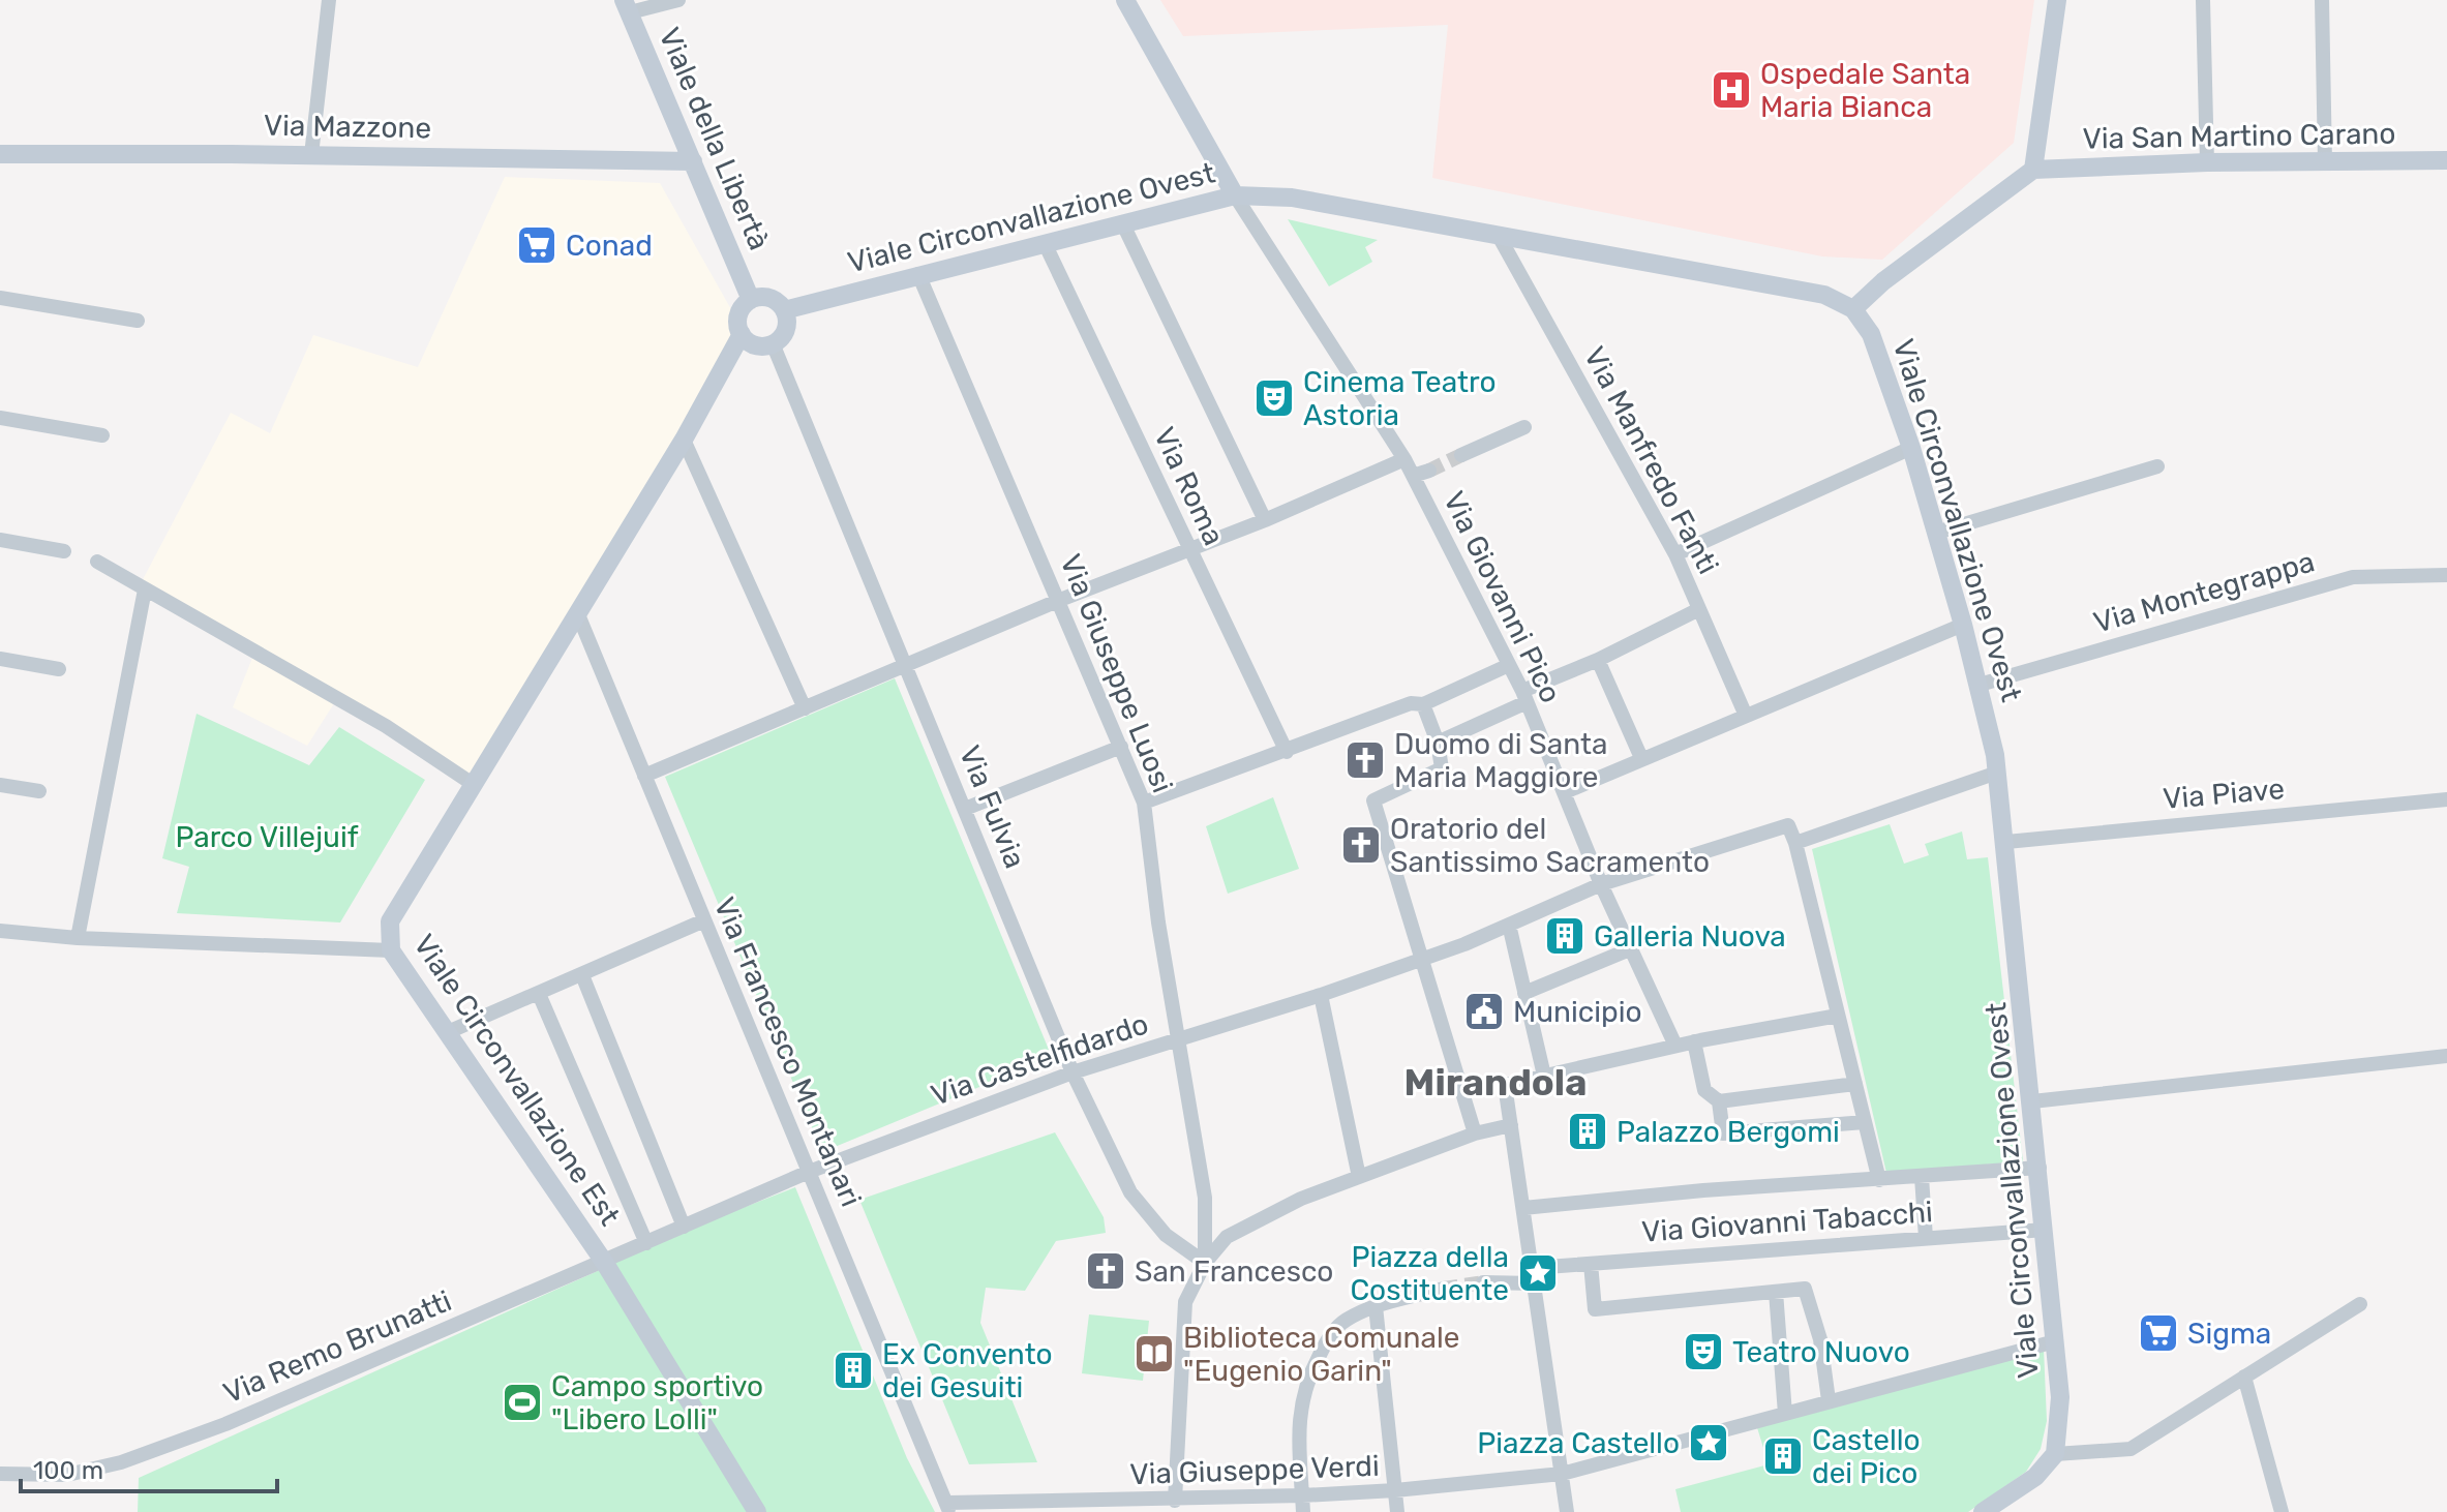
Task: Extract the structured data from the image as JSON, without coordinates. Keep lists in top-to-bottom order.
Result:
{
  "streets": {
    "main road": [
      "Via Mazzone",
      "Via San Martino Carano",
      "Viale della Libertà",
      "Viale Circonvallazione Ovest",
      "Viale Circonvallazione Est"
    ],
    "street": [
      "Via Manfredo Fanti",
      "Via Roma",
      "Via Montegrappa",
      "Via Giovanni Pico",
      "Via Giuseppe Luosi",
      "Via Piave",
      "Via Fulvia",
      "Via Francesco Montanari",
      "Via Castelfidardo",
      "Via Giovanni Tabacchi",
      "Via Remo Brunatti",
      "Via Giuseppe Verdi"
    ]
  },
  "crossings": [
    ["Via Mazzone", "Viale della Libertà"],
    ["Viale della Libertà", "Viale Circonvallazione Ovest"],
    ["Viale della Libertà", "Via Fulvia"],
    ["Viale della Libertà", "Viale Circonvallazione Est"],
    ["Viale Circonvallazione Ovest", "Via Manfredo Fanti"],
    ["Viale Circonvallazione Ovest", "Via Roma"],
    ["Viale Circonvallazione Ovest", "Via Montegrappa"],
    ["Viale Circonvallazione Ovest", "Via Giovanni Pico"],
    ["Viale Circonvallazione Ovest", "Via Giuseppe Luosi"],
    ["Viale Circonvallazione Ovest", "Via Piave"],
    ["Viale Circonvallazione Ovest", "Via Fulvia"],
    ["Viale Circonvallazione Ovest", "Viale Circonvallazione Est"],
    ["Viale Circonvallazione Ovest", "Via Giovanni Tabacchi"],
    ["Via Giovanni Pico", "Via Castelfidardo"],
    ["Via Giuseppe Luosi", "Via Fulvia"],
    ["Via Giuseppe Luosi", "Via Castelfidardo"],
    ["Via Fulvia", "Via Castelfidardo"],
    ["Via Fulvia", "Viale Circonvallazione Est"],
    ["Via Francesco Montanari", "Via Castelfidardo"],
    ["Via Francesco Montanari", "Viale Circonvallazione Est"],
    ["Via Francesco Montanari", "Via Giuseppe Verdi"],
    ["Via Castelfidardo", "Via Remo Brunatti"],
    ["Viale Circonvallazione Est", "Via Remo Brunatti"]
  ],
  "districts": ["Mirandola"],
  "parks": ["Parco Villejuif"],
  "places": {
    "hospital": ["Ospedale Santa Maria Bianca"],
    "supermarket": ["Conad", "Sigma"],
    "theatre": ["Cinema Teatro Astoria", "Teatro Nuovo"],
    "church": ["Duomo di Santa Maria Maggiore", "Oratorio del Santissimo Sacramento", "San Francesco"],
    "building": [
      "Galleria Nuova",
      "Palazzo Bergomi",
      "Ex Convento dei Gesuiti",
      "Castello dei Pico"
    ],
    "public building": ["Municipio"],
    "place": ["Piazza della Costituente", "Piazza Castello"],
    "library": ["Biblioteca Comunale \"Eugenio Garin\""],
    "sports": ["Campo sportivo \"Libero Lolli\""]
  },
  "scale_bar": "100 m"
}
